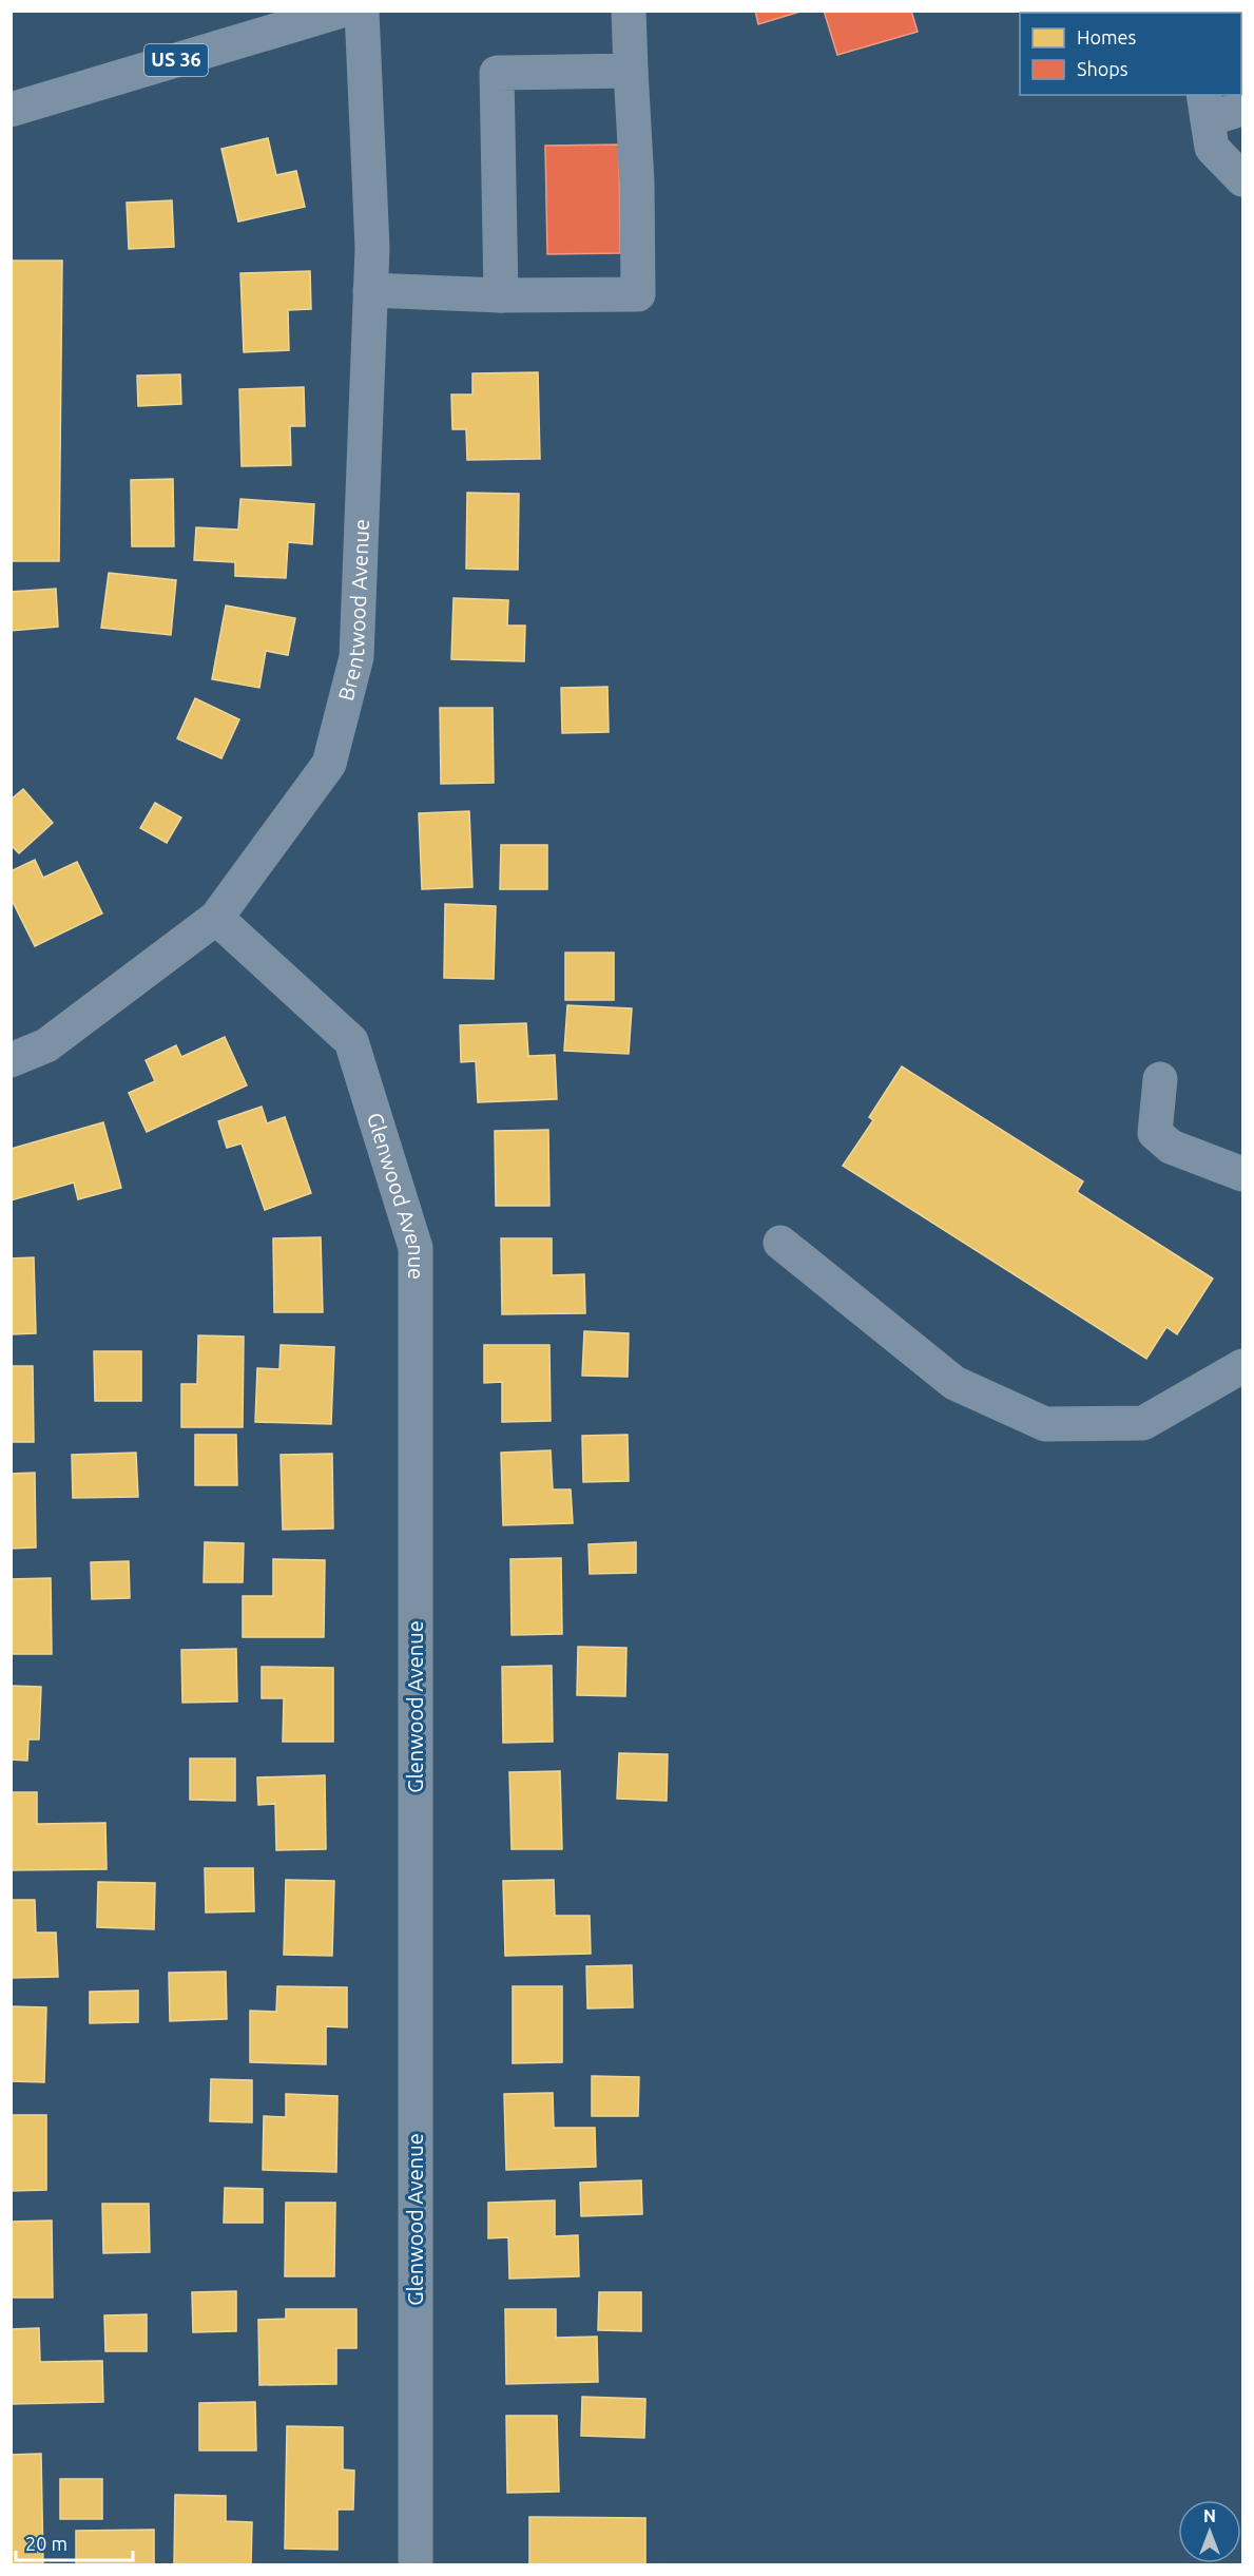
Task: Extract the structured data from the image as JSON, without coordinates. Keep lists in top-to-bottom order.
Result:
{
  "streets": {
    "main road": ["US 36"],
    "street": ["Brentwood Avenue", "Glenwood Avenue"]
  },
  "crossings": [
    ["Brentwood Avenue", "Glenwood Avenue"]
  ],
  "legend": ["Homes", "Shops"],
  "scale_bar": "20 m",
  "north": "top"
}
